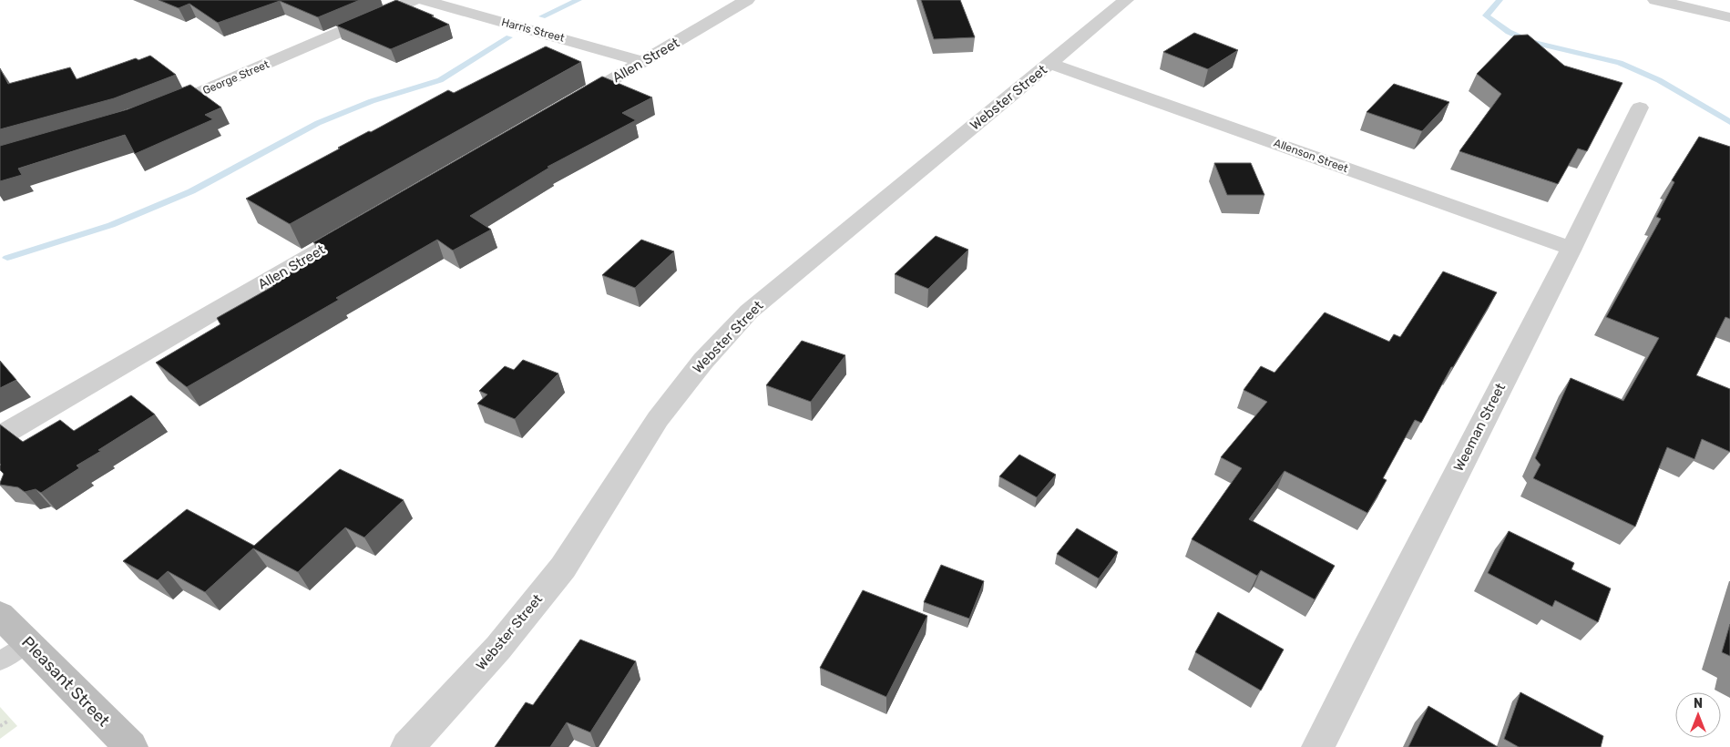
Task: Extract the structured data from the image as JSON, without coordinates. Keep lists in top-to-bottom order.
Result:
{
  "streets": {
    "main road": ["Pleasant Street"],
    "street": [
      "Harris Street",
      "Allen Street",
      "George Street",
      "Webster Street",
      "Allenson Street",
      "Weeman Street"
    ]
  },
  "crossings": [
    ["Harris Street", "Allen Street"],
    ["Webster Street", "Allenson Street"],
    ["Allenson Street", "Weeman Street"]
  ],
  "north": "top"
}
